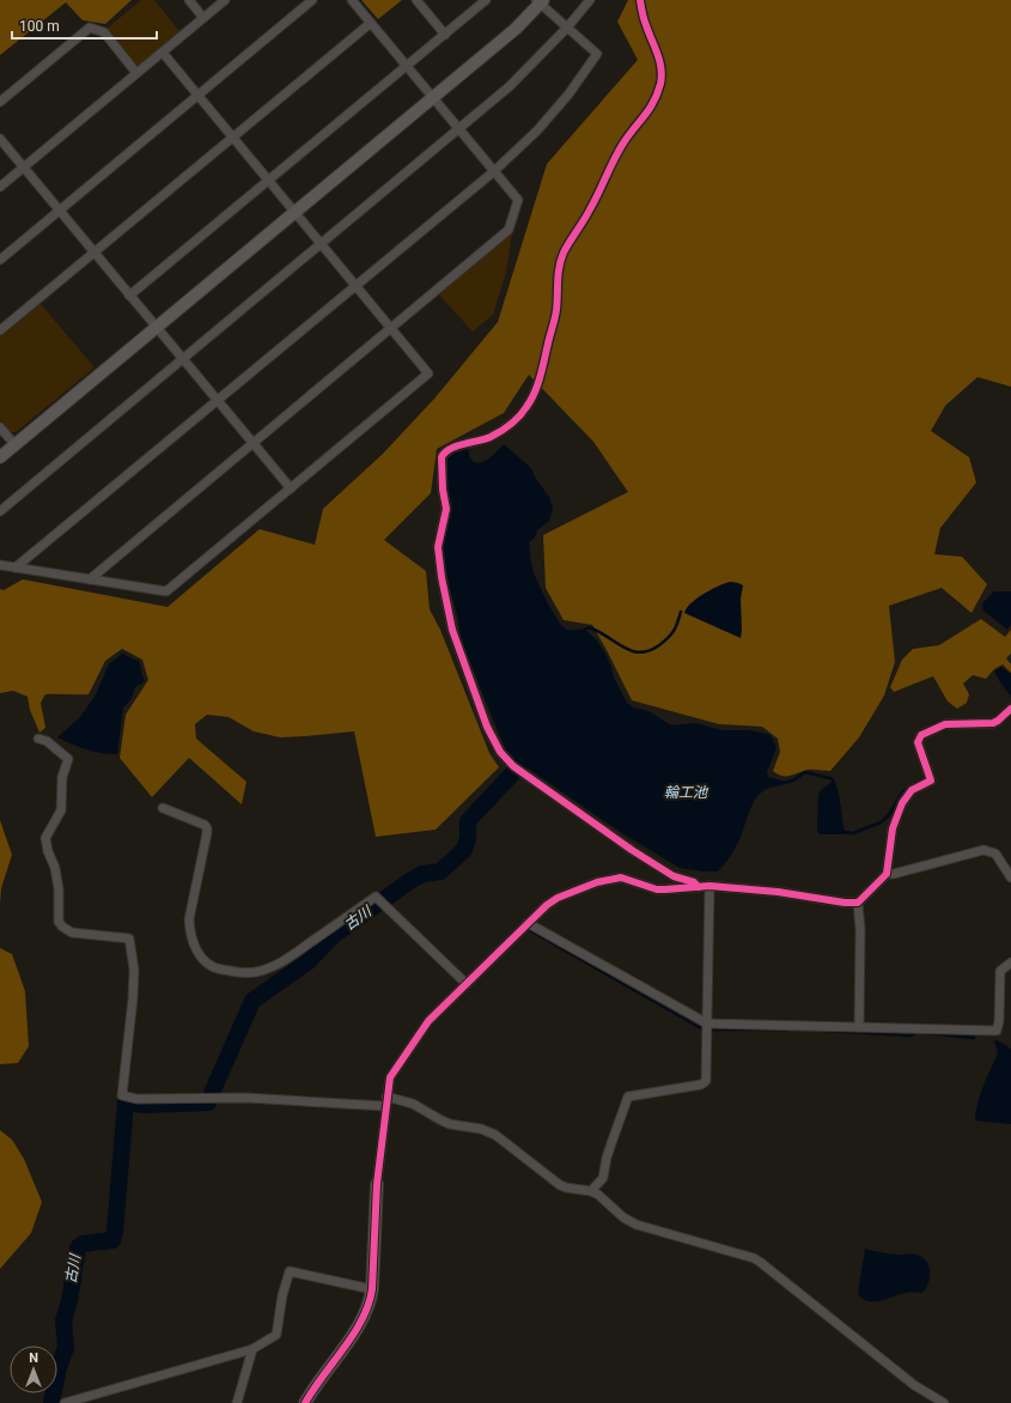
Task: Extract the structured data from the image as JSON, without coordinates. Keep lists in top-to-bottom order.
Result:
{
  "water": ["輪工池", "古川"],
  "scale_bar": "100 m",
  "north": "top"
}
